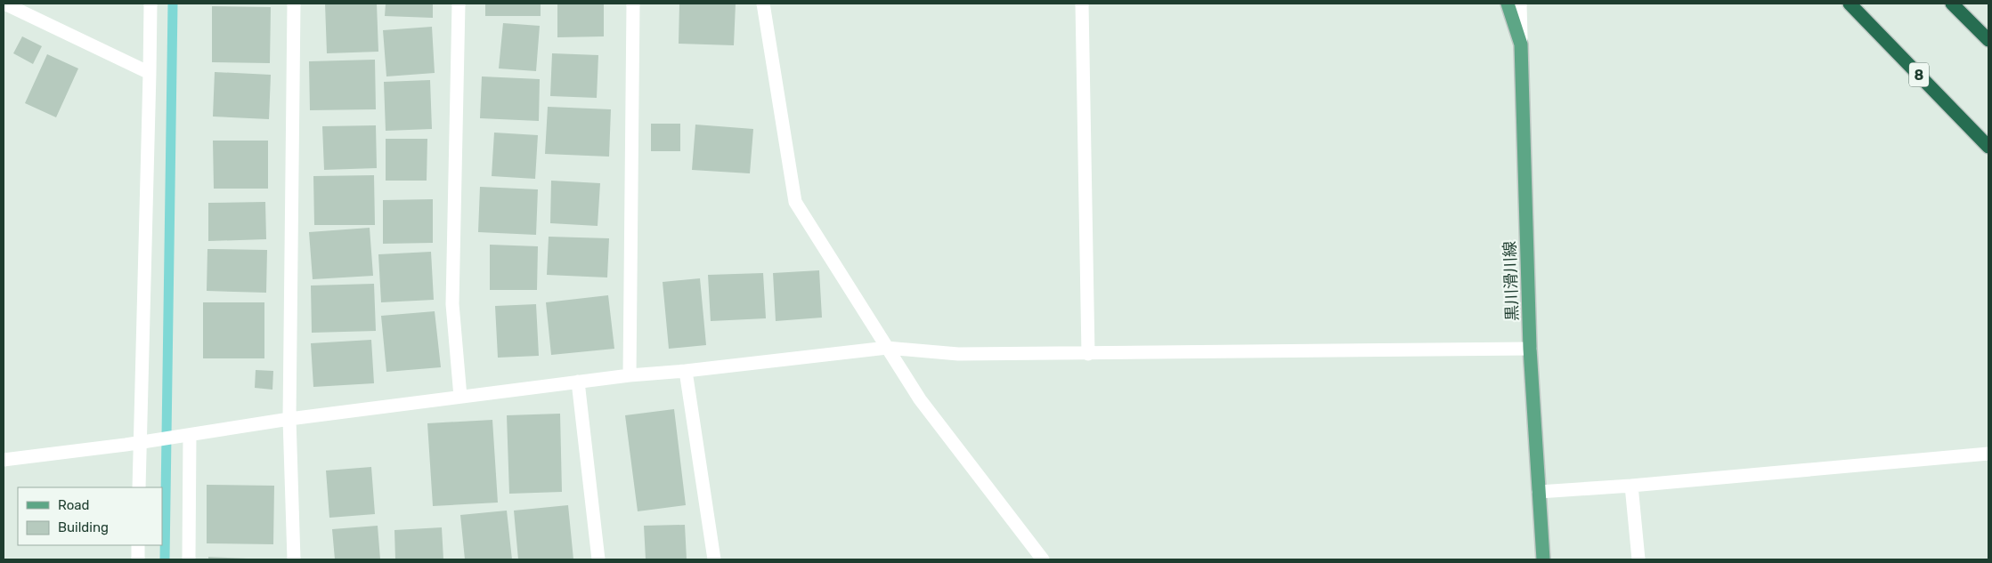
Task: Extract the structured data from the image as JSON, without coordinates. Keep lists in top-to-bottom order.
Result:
{
  "streets": {
    "highway": ["8"],
    "main road": ["黒川滑川線"]
  },
  "legend": ["Road", "Building"]
}
